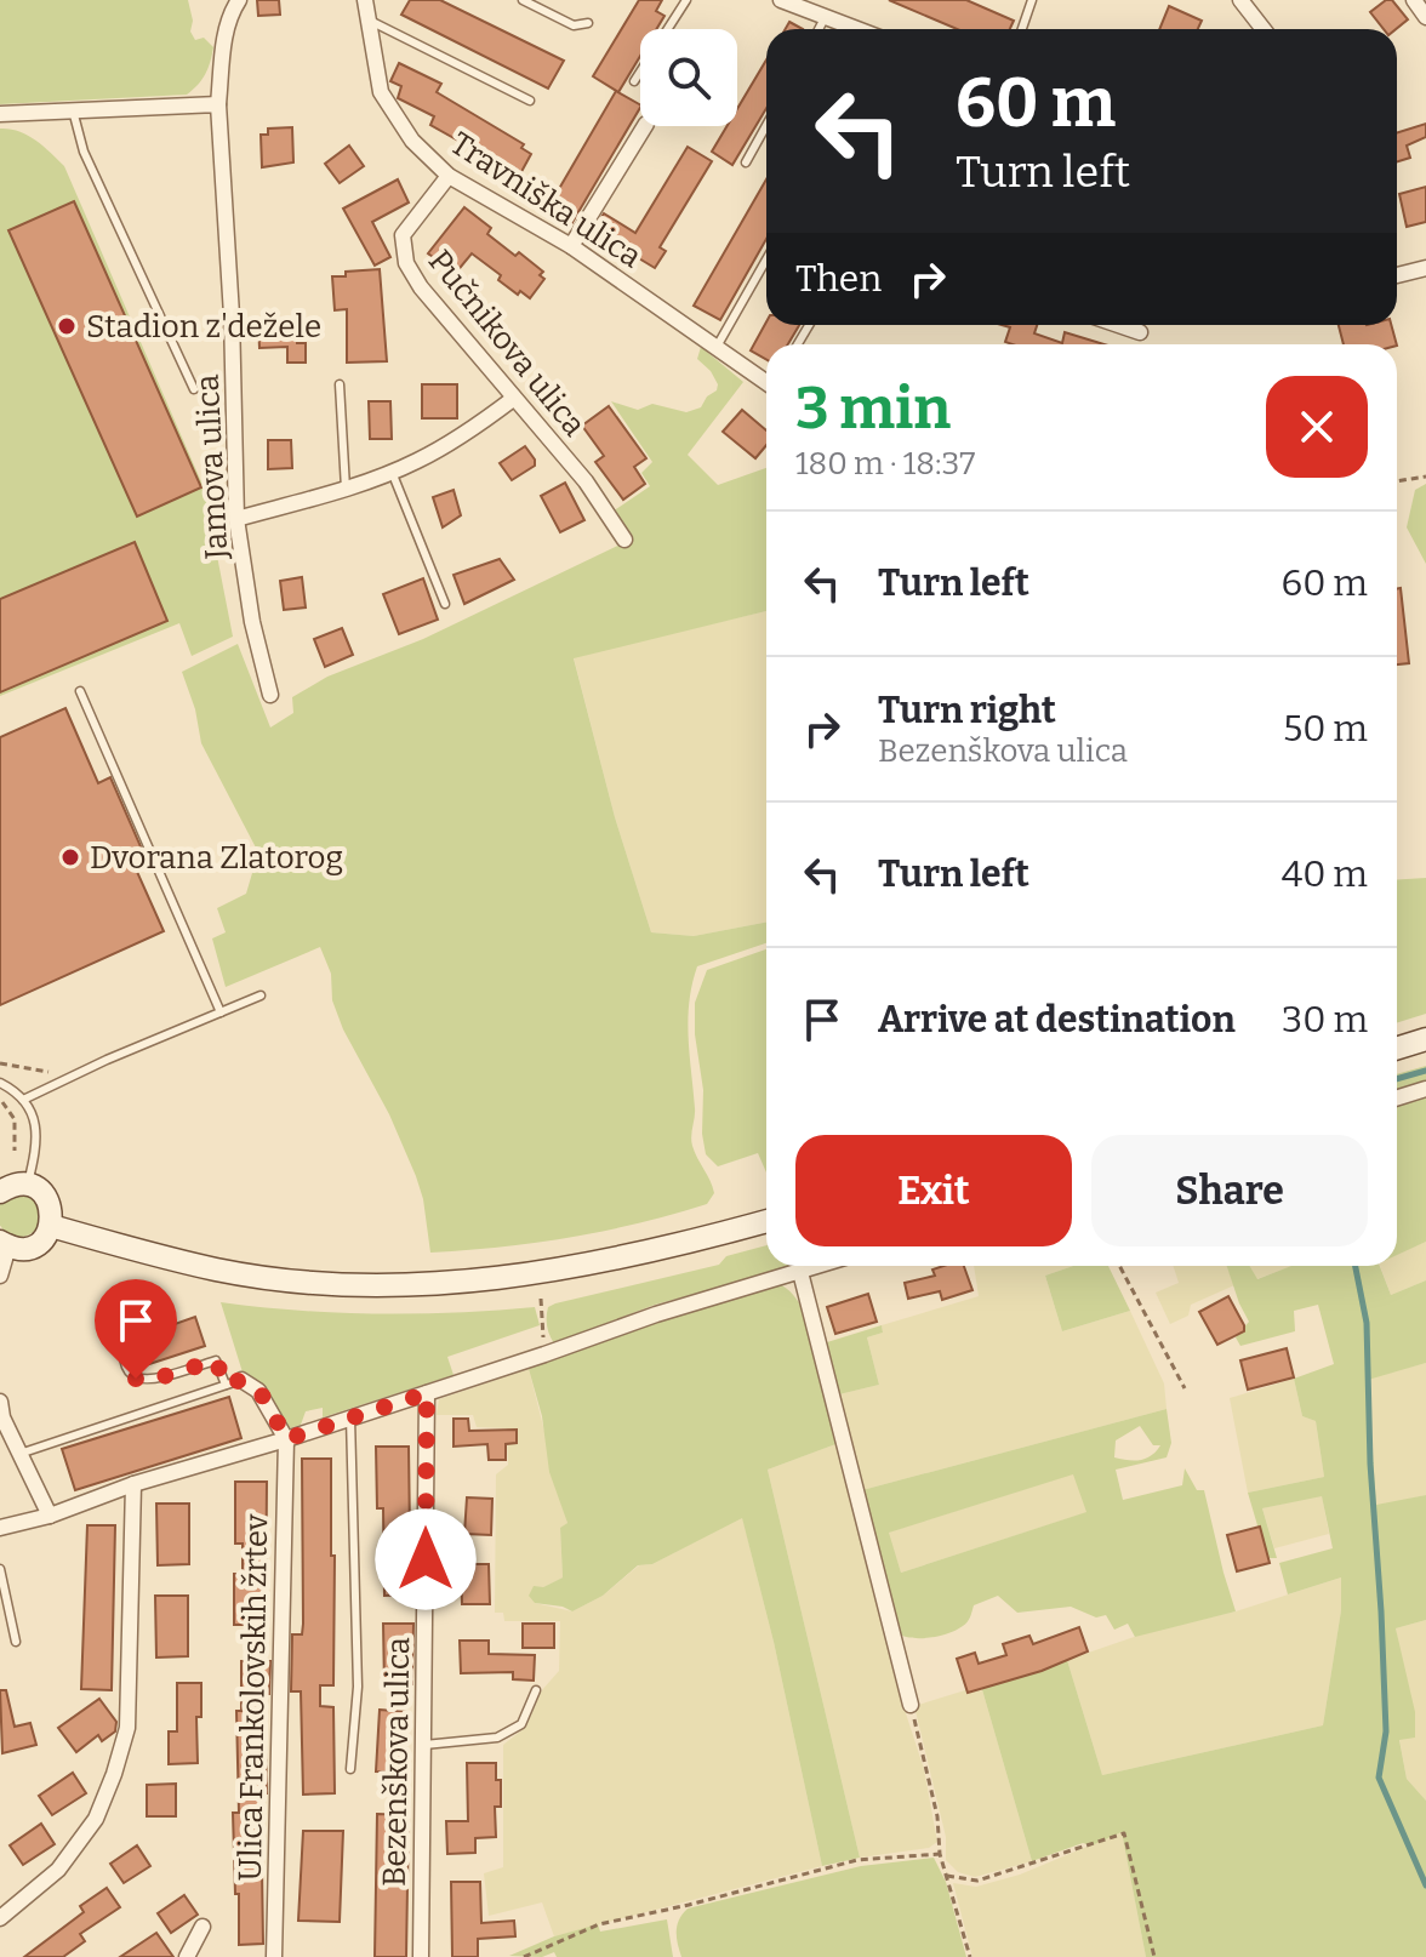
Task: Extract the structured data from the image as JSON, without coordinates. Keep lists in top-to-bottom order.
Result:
{
  "streets": {
    "street": [
      "Travniška ulica",
      "Pučnikova ulica",
      "Jamova ulica",
      "Ulica Frankolovskih žrtev",
      "Bezenškova ulica"
    ]
  },
  "crossings": [
    ["Travniška ulica", "Pučnikova ulica"]
  ],
  "places": ["Stadion z'dežele", "Dvorana Zlatorog"],
  "page": {
    "turn": ["60 m", "Turn left"],
    "then": "Then",
    "heading": ["3 min", "180 m · 18:37"],
    "list": [
      {
        "name": "Turn left",
        "value": "60 m"
      },
      {
        "name": "Turn right",
        "note": "Bezenškova ulica",
        "value": "50 m"
      },
      {
        "name": "Turn left",
        "value": "40 m"
      },
      {
        "name": "Arrive at destination",
        "value": "30 m"
      }
    ],
    "buttons": ["Exit", "Share"]
  }
}
